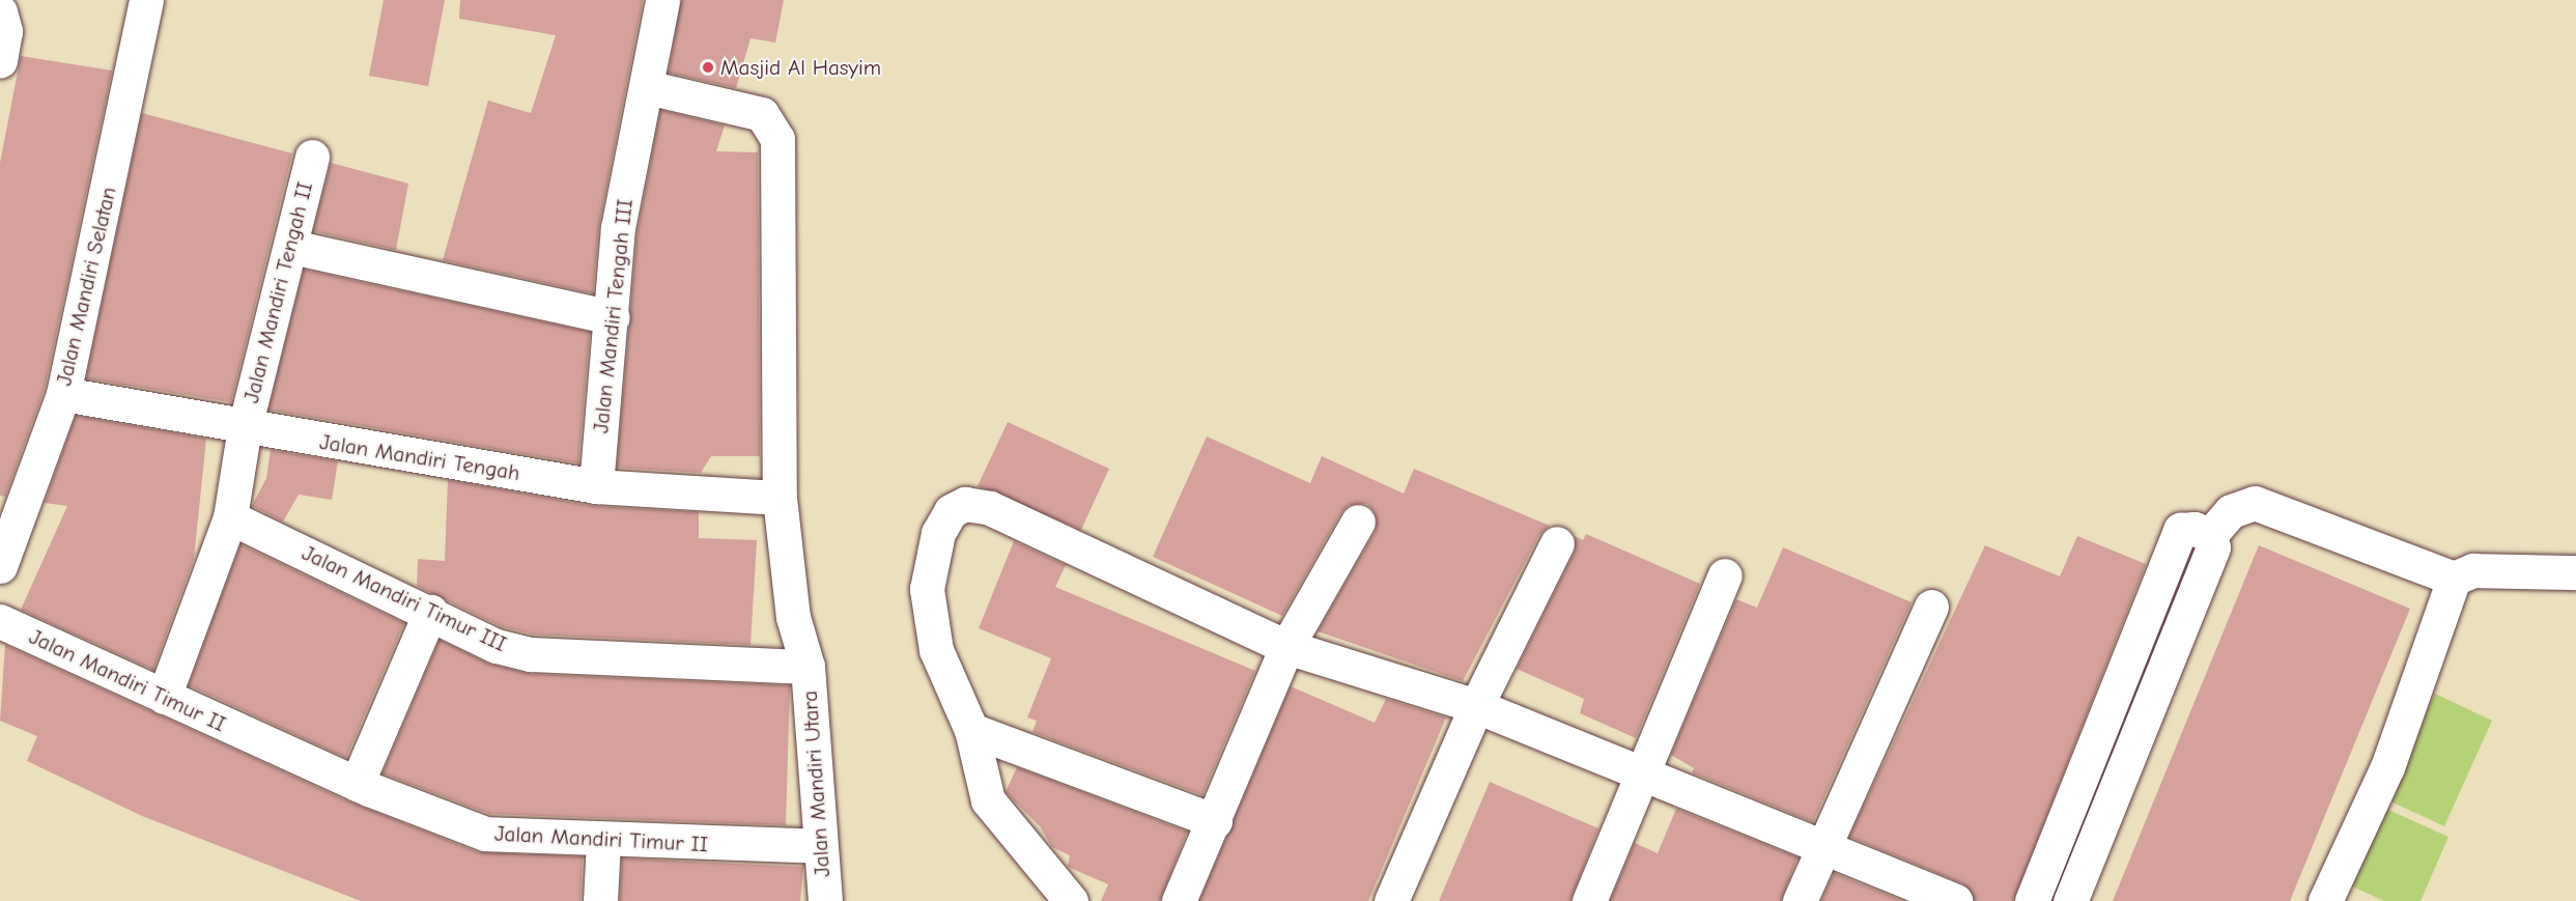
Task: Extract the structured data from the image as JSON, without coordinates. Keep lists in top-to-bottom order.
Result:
{
  "streets": {
    "street": [
      "Jalan Mandiri Selatan",
      "Jalan Mandiri Tengah II",
      "Jalan Mandiri Tengah III",
      "Jalan Mandiri Tengah",
      "Jalan Mandiri Timur III",
      "Jalan Mandiri Timur II",
      "Jalan Mandiri Utara"
    ]
  },
  "crossings": [
    ["Jalan Mandiri Selatan", "Jalan Mandiri Tengah"],
    ["Jalan Mandiri Tengah II", "Jalan Mandiri Tengah"],
    ["Jalan Mandiri Tengah II", "Jalan Mandiri Timur III"],
    ["Jalan Mandiri Tengah II", "Jalan Mandiri Timur II"],
    ["Jalan Mandiri Tengah III", "Jalan Mandiri Tengah"],
    ["Jalan Mandiri Timur III", "Jalan Mandiri Utara"],
    ["Jalan Mandiri Timur II", "Jalan Mandiri Utara"]
  ],
  "places": ["Masjid Al Hasyim"]
}
